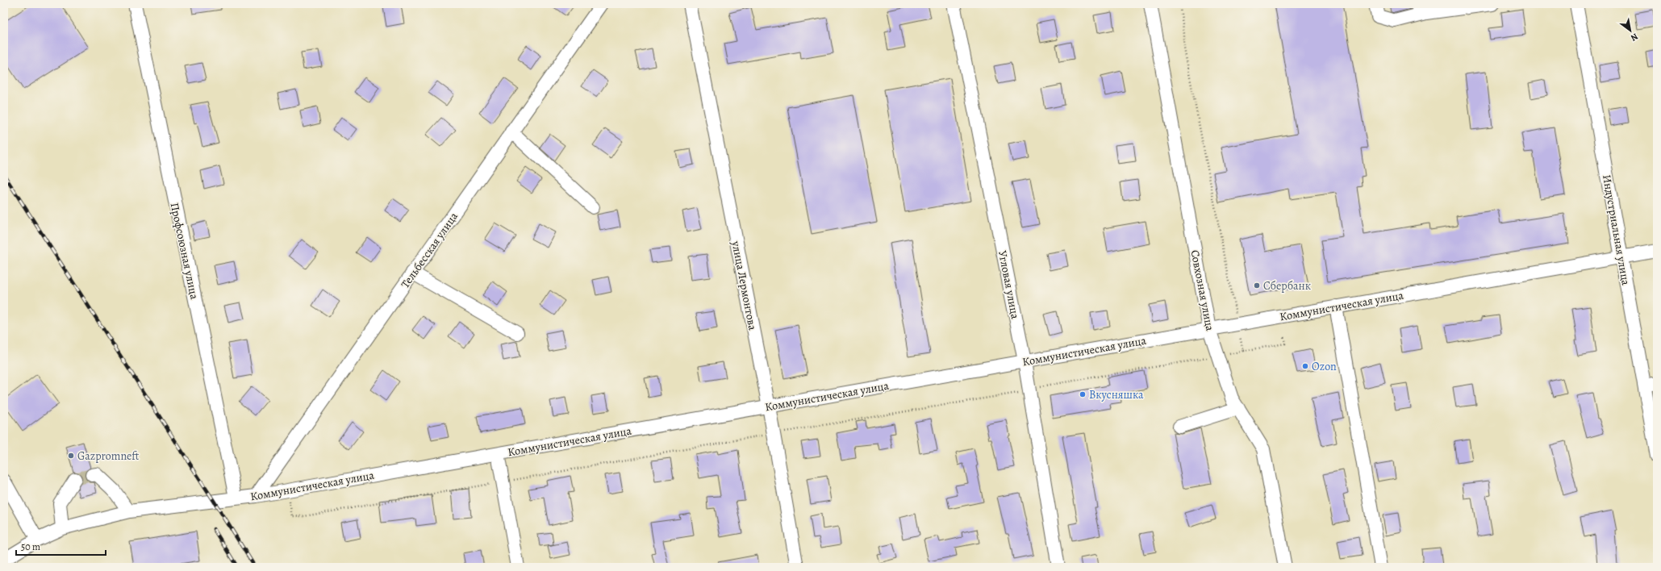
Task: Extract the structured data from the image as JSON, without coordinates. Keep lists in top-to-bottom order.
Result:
{
  "streets": {
    "street": [
      "Индустриальная улица",
      "Тельбесская улица",
      "Профсоюзная улица",
      "Угловая улица",
      "улица Лермонтова",
      "Совхозная улица",
      "Коммунистическая улица"
    ]
  },
  "crossings": [
    ["Индустриальная улица", "Коммунистическая улица"],
    ["Тельбесская улица", "Коммунистическая улица"],
    ["Профсоюзная улица", "Коммунистическая улица"],
    ["Угловая улица", "Коммунистическая улица"],
    ["улица Лермонтова", "Коммунистическая улица"],
    ["Совхозная улица", "Коммунистическая улица"]
  ],
  "places": [
    "Сбербанк",
    "Ozon",
    "Вкусняшка",
    "Gazpromneft"
  ],
  "scale_bar": "50 m",
  "north": "bottom right"
}
